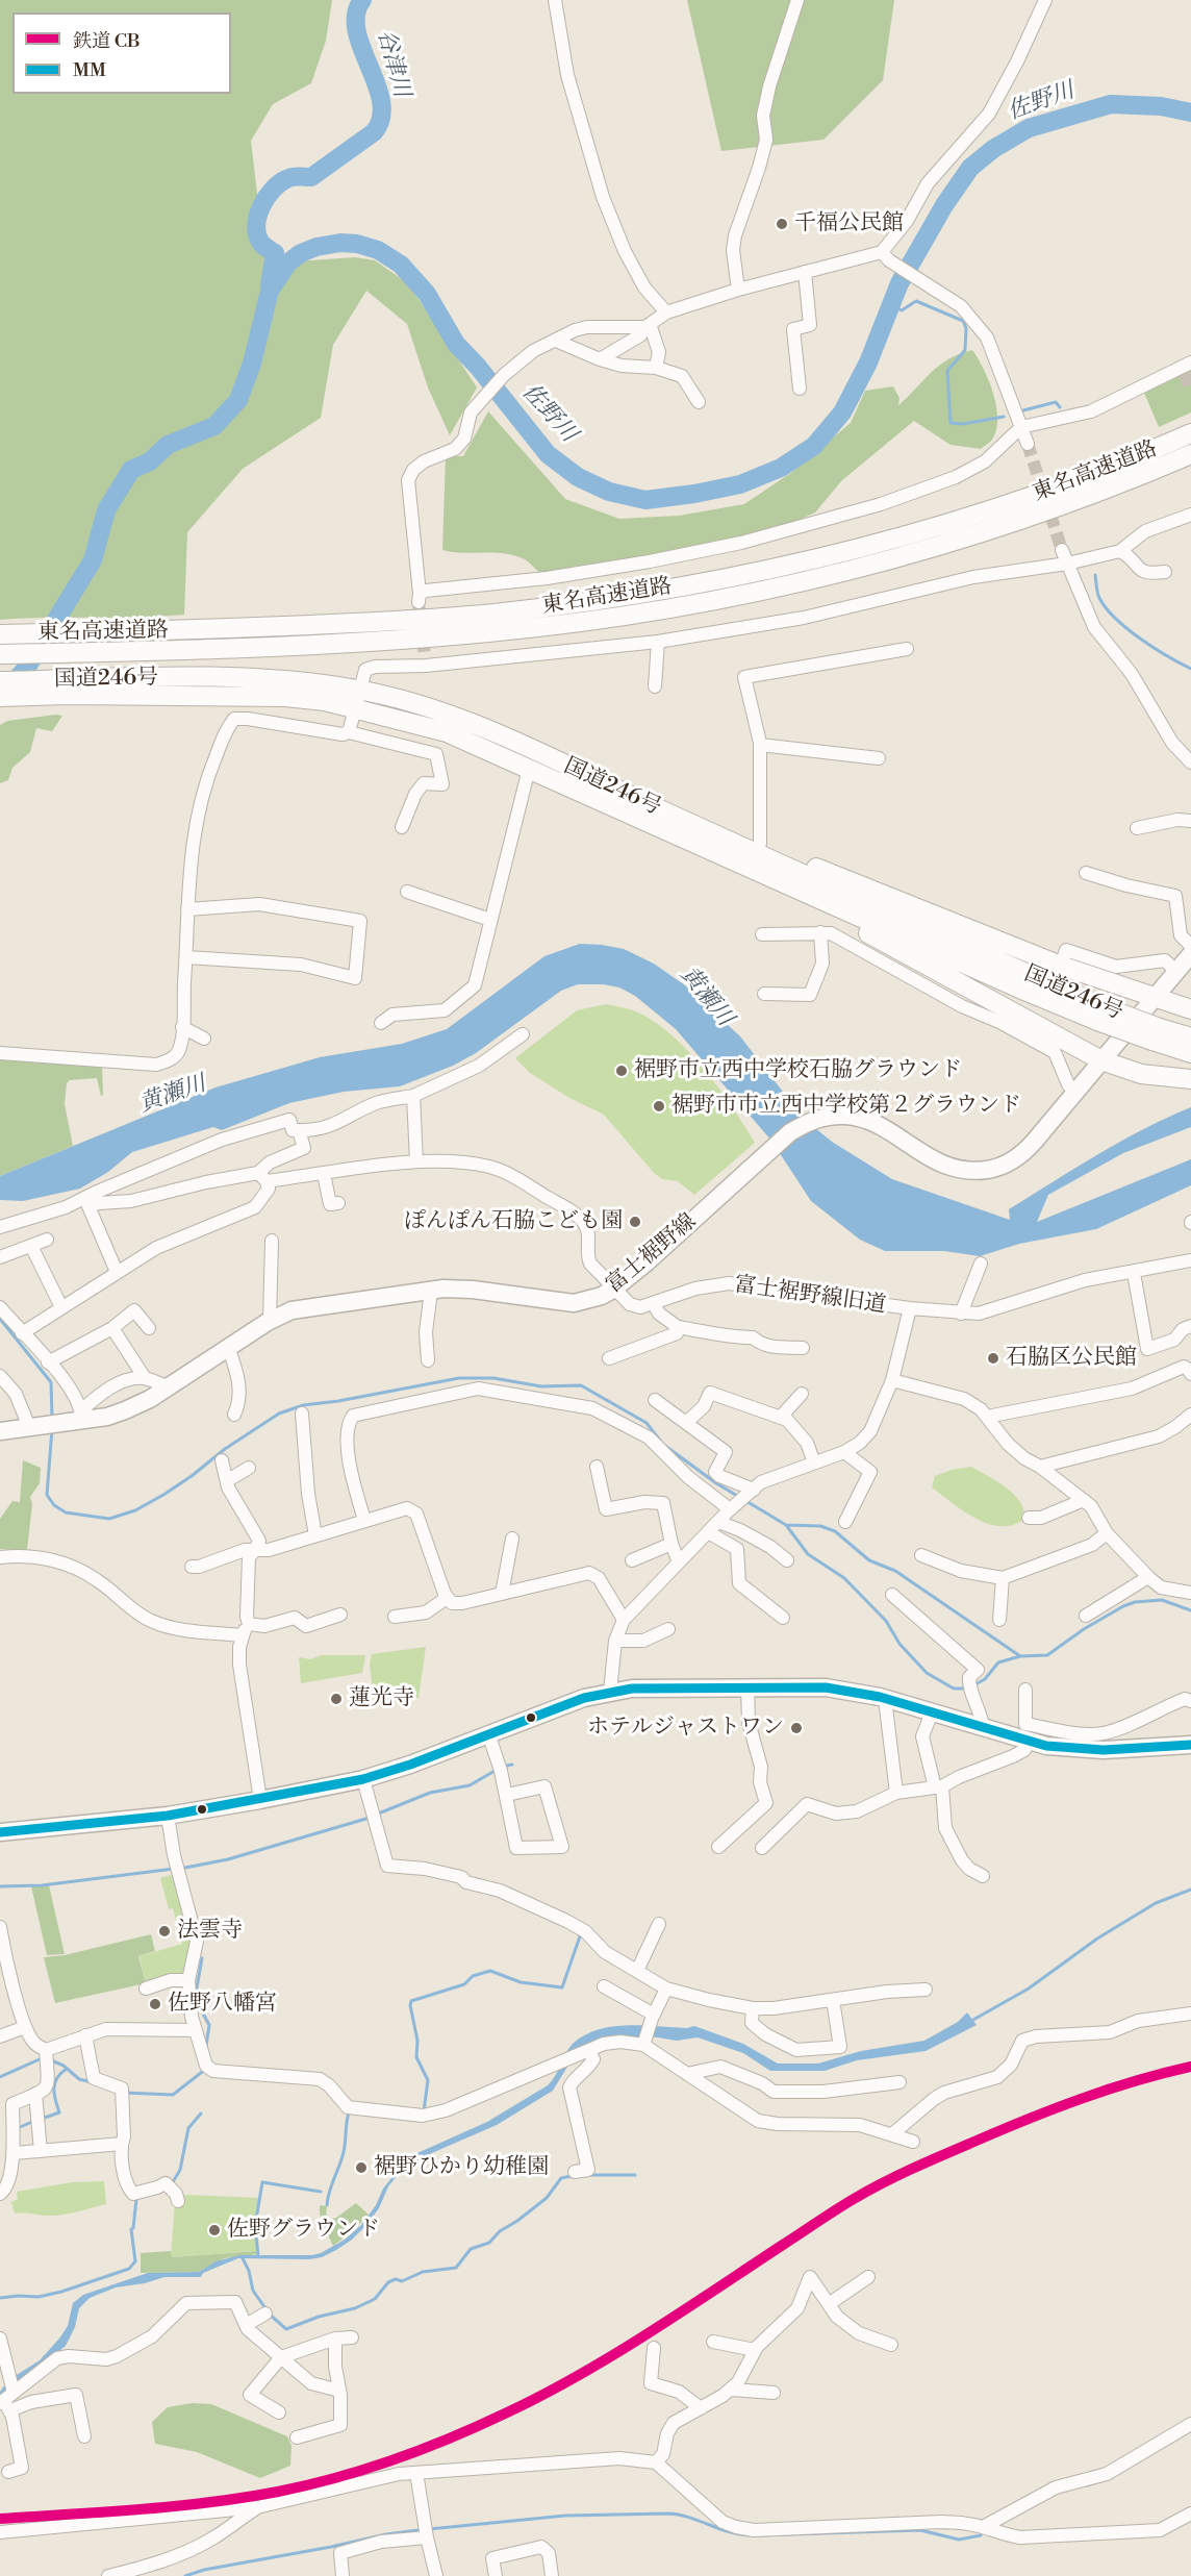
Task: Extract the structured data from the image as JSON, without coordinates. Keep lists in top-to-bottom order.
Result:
{
  "streets": {
    "highway": ["東名高速道路", "国道246号"],
    "main road": ["富士裾野線"],
    "street": ["富士裾野線旧道"]
  },
  "crossings": [
    ["富士裾野線", "富士裾野線旧道"]
  ],
  "water": ["谷津川", "佐野川", "黄瀬川"],
  "places": [
    "千福公民館",
    "裾野市立西中学校石脇グラウンド",
    "裾野市市立西中学校第２グラウンド",
    "ぽんぽん石脇こども園",
    "石脇区公民館",
    "蓮光寺",
    "ホテルジャストワン",
    "法雲寺",
    "佐野八幡宮",
    "裾野ひかり幼稚園",
    "佐野グラウンド"
  ],
  "lines": ["transit line MM", "rail line CB"],
  "legend": ["鉄道 CB", "MM"]
}
